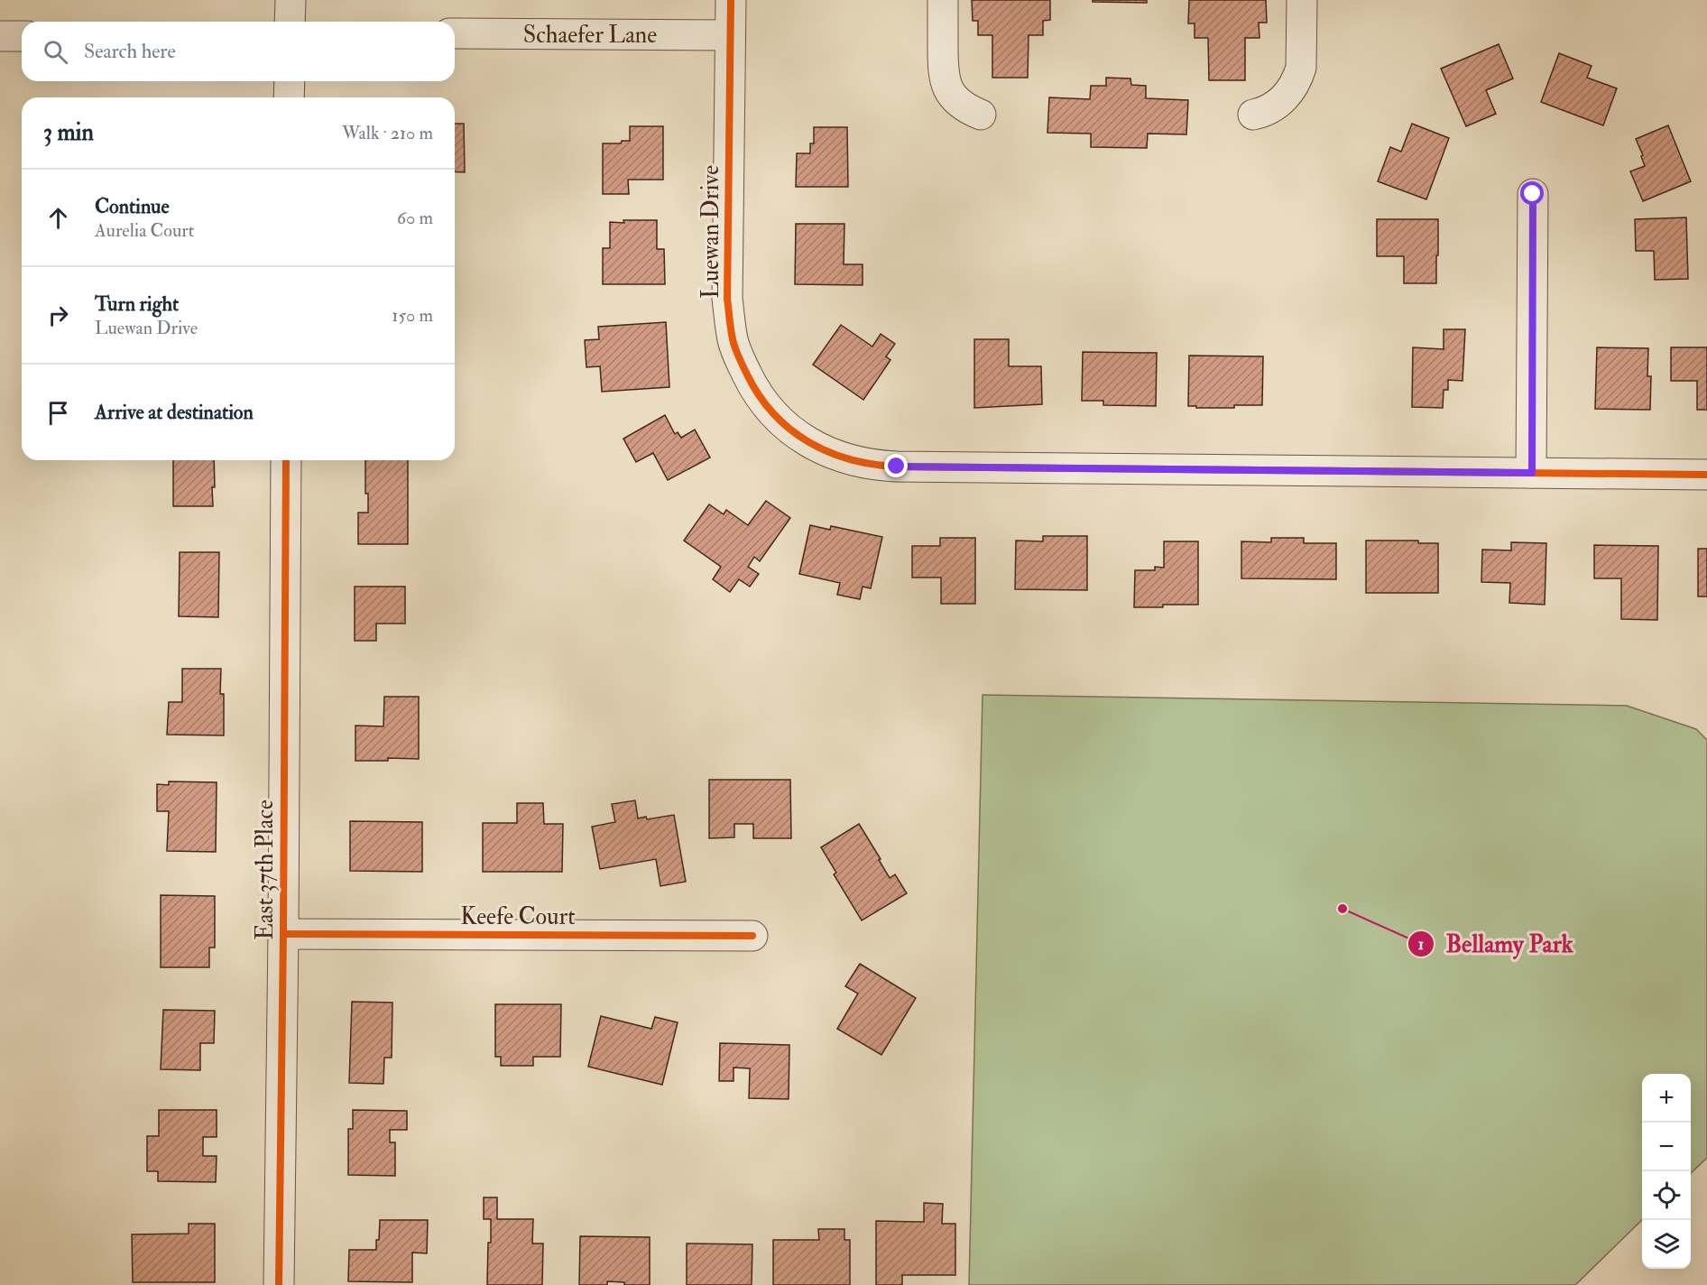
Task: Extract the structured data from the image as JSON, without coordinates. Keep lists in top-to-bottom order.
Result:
{
  "streets": {
    "street": [
      "Schaefer Lane",
      "Luewan Drive",
      "East 37th Place",
      "Keefe Court"
    ]
  },
  "crossings": [
    ["Schaefer Lane", "Luewan Drive"],
    ["East 37th Place", "Keefe Court"]
  ],
  "places": ["Bellamy Park"],
  "page": {
    "search": "Search here",
    "heading": ["3 min", "Walk · 210 m"],
    "list": [
      ["Continue", "Aurelia Court", "60 m"],
      ["Turn right", "Luewan Drive", "150 m"],
      "Arrive at destination"
    ],
    "map_buttons": ["+", "−"]
  }
}
